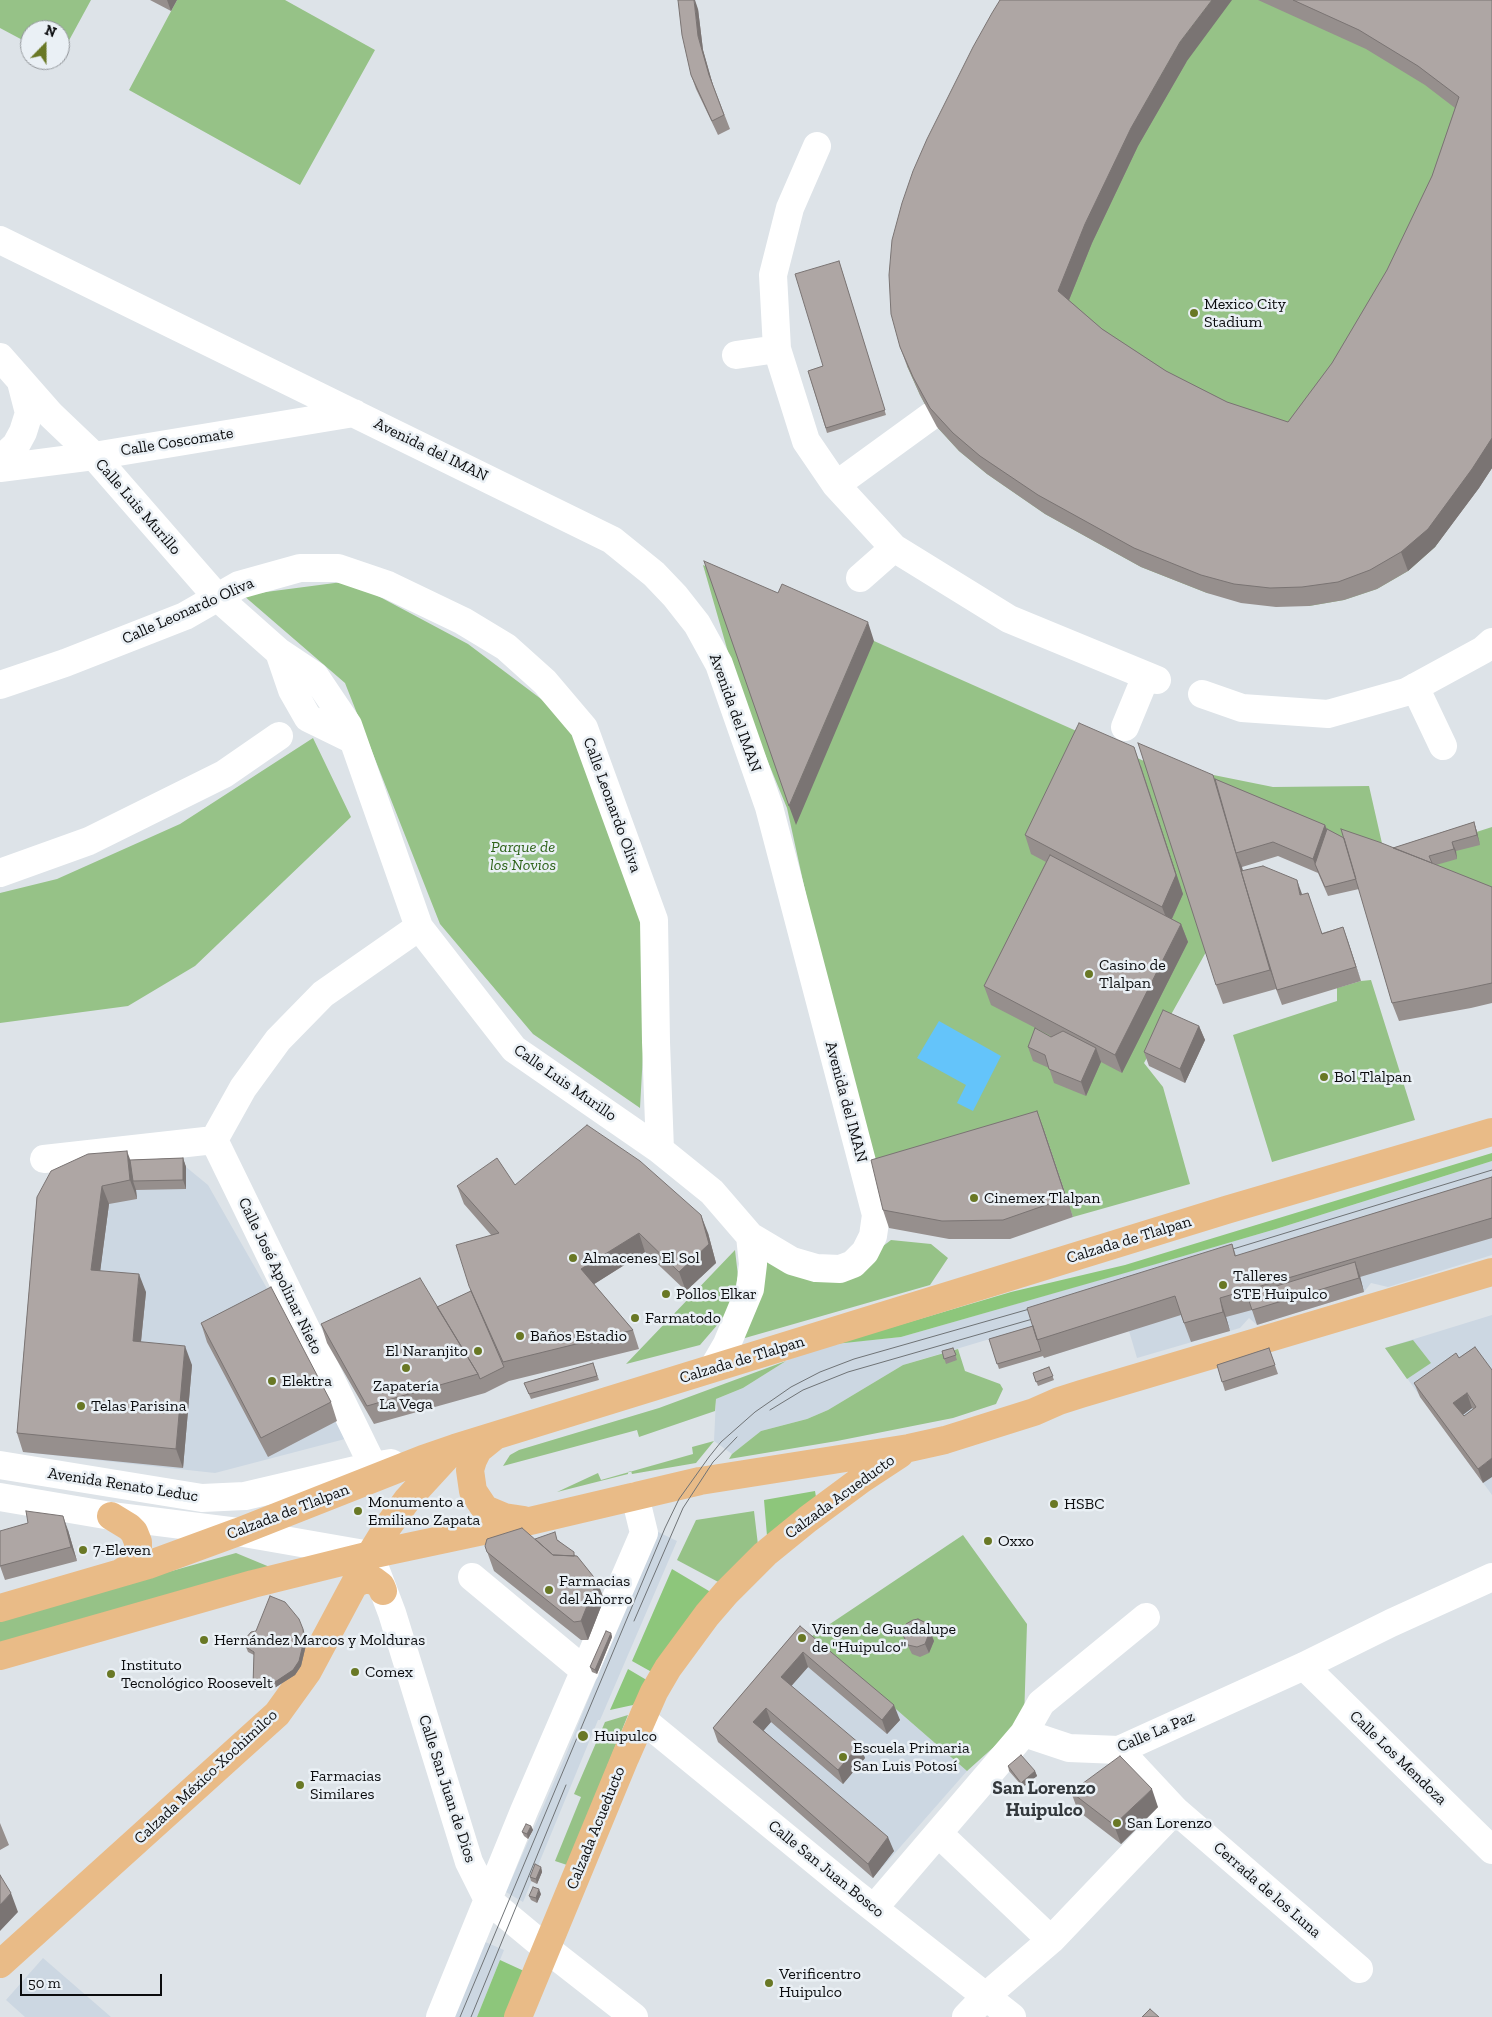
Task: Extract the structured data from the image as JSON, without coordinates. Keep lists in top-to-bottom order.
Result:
{
  "streets": {
    "main road": ["Calzada de Tlalpan", "Calzada Acueducto", "Calzada México-Xochimilco"],
    "street": [
      "Calle Coscomate",
      "Avenida del IMAN",
      "Calle Luis Murillo",
      "Calle Leonardo Oliva",
      "Calle José Apolinar Nieto",
      "Avenida Renato Leduc",
      "Calle La Paz",
      "Calle Los Mendoza",
      "Calle San Juan de Dios",
      "Calle San Juan Bosco",
      "Cerrada de los Luna"
    ]
  },
  "crossings": [
    ["Calle Coscomate", "Avenida del IMAN"],
    ["Calle Coscomate", "Calle Luis Murillo"],
    ["Avenida del IMAN", "Calle Luis Murillo"],
    ["Calle Luis Murillo", "Calle Leonardo Oliva"],
    ["Calzada de Tlalpan", "Avenida Renato Leduc"],
    ["Calzada de Tlalpan", "Calzada México-Xochimilco"],
    ["Calle José Apolinar Nieto", "Avenida Renato Leduc"],
    ["Avenida Renato Leduc", "Calzada México-Xochimilco"],
    ["Avenida Renato Leduc", "Calle San Juan de Dios"],
    ["Calzada Acueducto", "Calle San Juan de Dios"],
    ["Calzada Acueducto", "Calle San Juan Bosco"],
    ["Calle La Paz", "Calle Los Mendoza"],
    ["Calle La Paz", "Cerrada de los Luna"],
    ["Calzada México-Xochimilco", "Calle San Juan de Dios"]
  ],
  "districts": ["San Lorenzo Huipulco"],
  "parks": ["Parque de los Novios"],
  "places": [
    "Mexico City Stadium",
    "Casino de Tlalpan",
    "Bol Tlalpan",
    "Cinemex Tlalpan",
    "Almacenes El Sol",
    "Talleres STE Huipulco",
    "Pollos Elkar",
    "Farmatodo",
    "Baños Estadio",
    "El Naranjito",
    "Zapatería La Vega",
    "Elektra",
    "Telas Parisina",
    "HSBC",
    "Monumento a Emiliano Zapata",
    "Oxxo",
    "7-Eleven",
    "Farmacias del Ahorro",
    "Virgen de Guadalupe de \"Huipulco\"",
    "Hernández Marcos y Molduras",
    "Comex",
    "Instituto Tecnológico Roosevelt",
    "Huipulco",
    "Escuela Primaria San Luis Potosí",
    "Farmacias Similares",
    "San Lorenzo",
    "Verificentro Huipulco"
  ],
  "scale_bar": "50 m",
  "north": "top"
}
